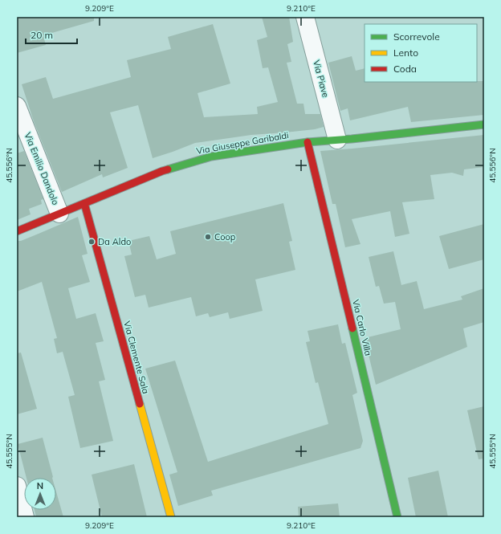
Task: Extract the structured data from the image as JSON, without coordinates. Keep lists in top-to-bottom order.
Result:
{
  "streets": {
    "street": [
      "Via Piave",
      "Via Giuseppe Garibaldi",
      "Via Emilio Dandolo",
      "Via Carlo Villa",
      "Via Clemente Sala"
    ]
  },
  "crossings": [
    ["Via Piave", "Via Giuseppe Garibaldi"],
    ["Via Giuseppe Garibaldi", "Via Emilio Dandolo"],
    ["Via Giuseppe Garibaldi", "Via Carlo Villa"],
    ["Via Giuseppe Garibaldi", "Via Clemente Sala"]
  ],
  "places": ["Coop", "Da Aldo"],
  "legend": ["Scorrevole", "Lento", "Coda"],
  "scale_bar": "20 m",
  "north": "top",
  "coordinates": [
    "9.209°E",
    "9.210°E",
    "45.556°N",
    "45.555°N"
  ]
}
